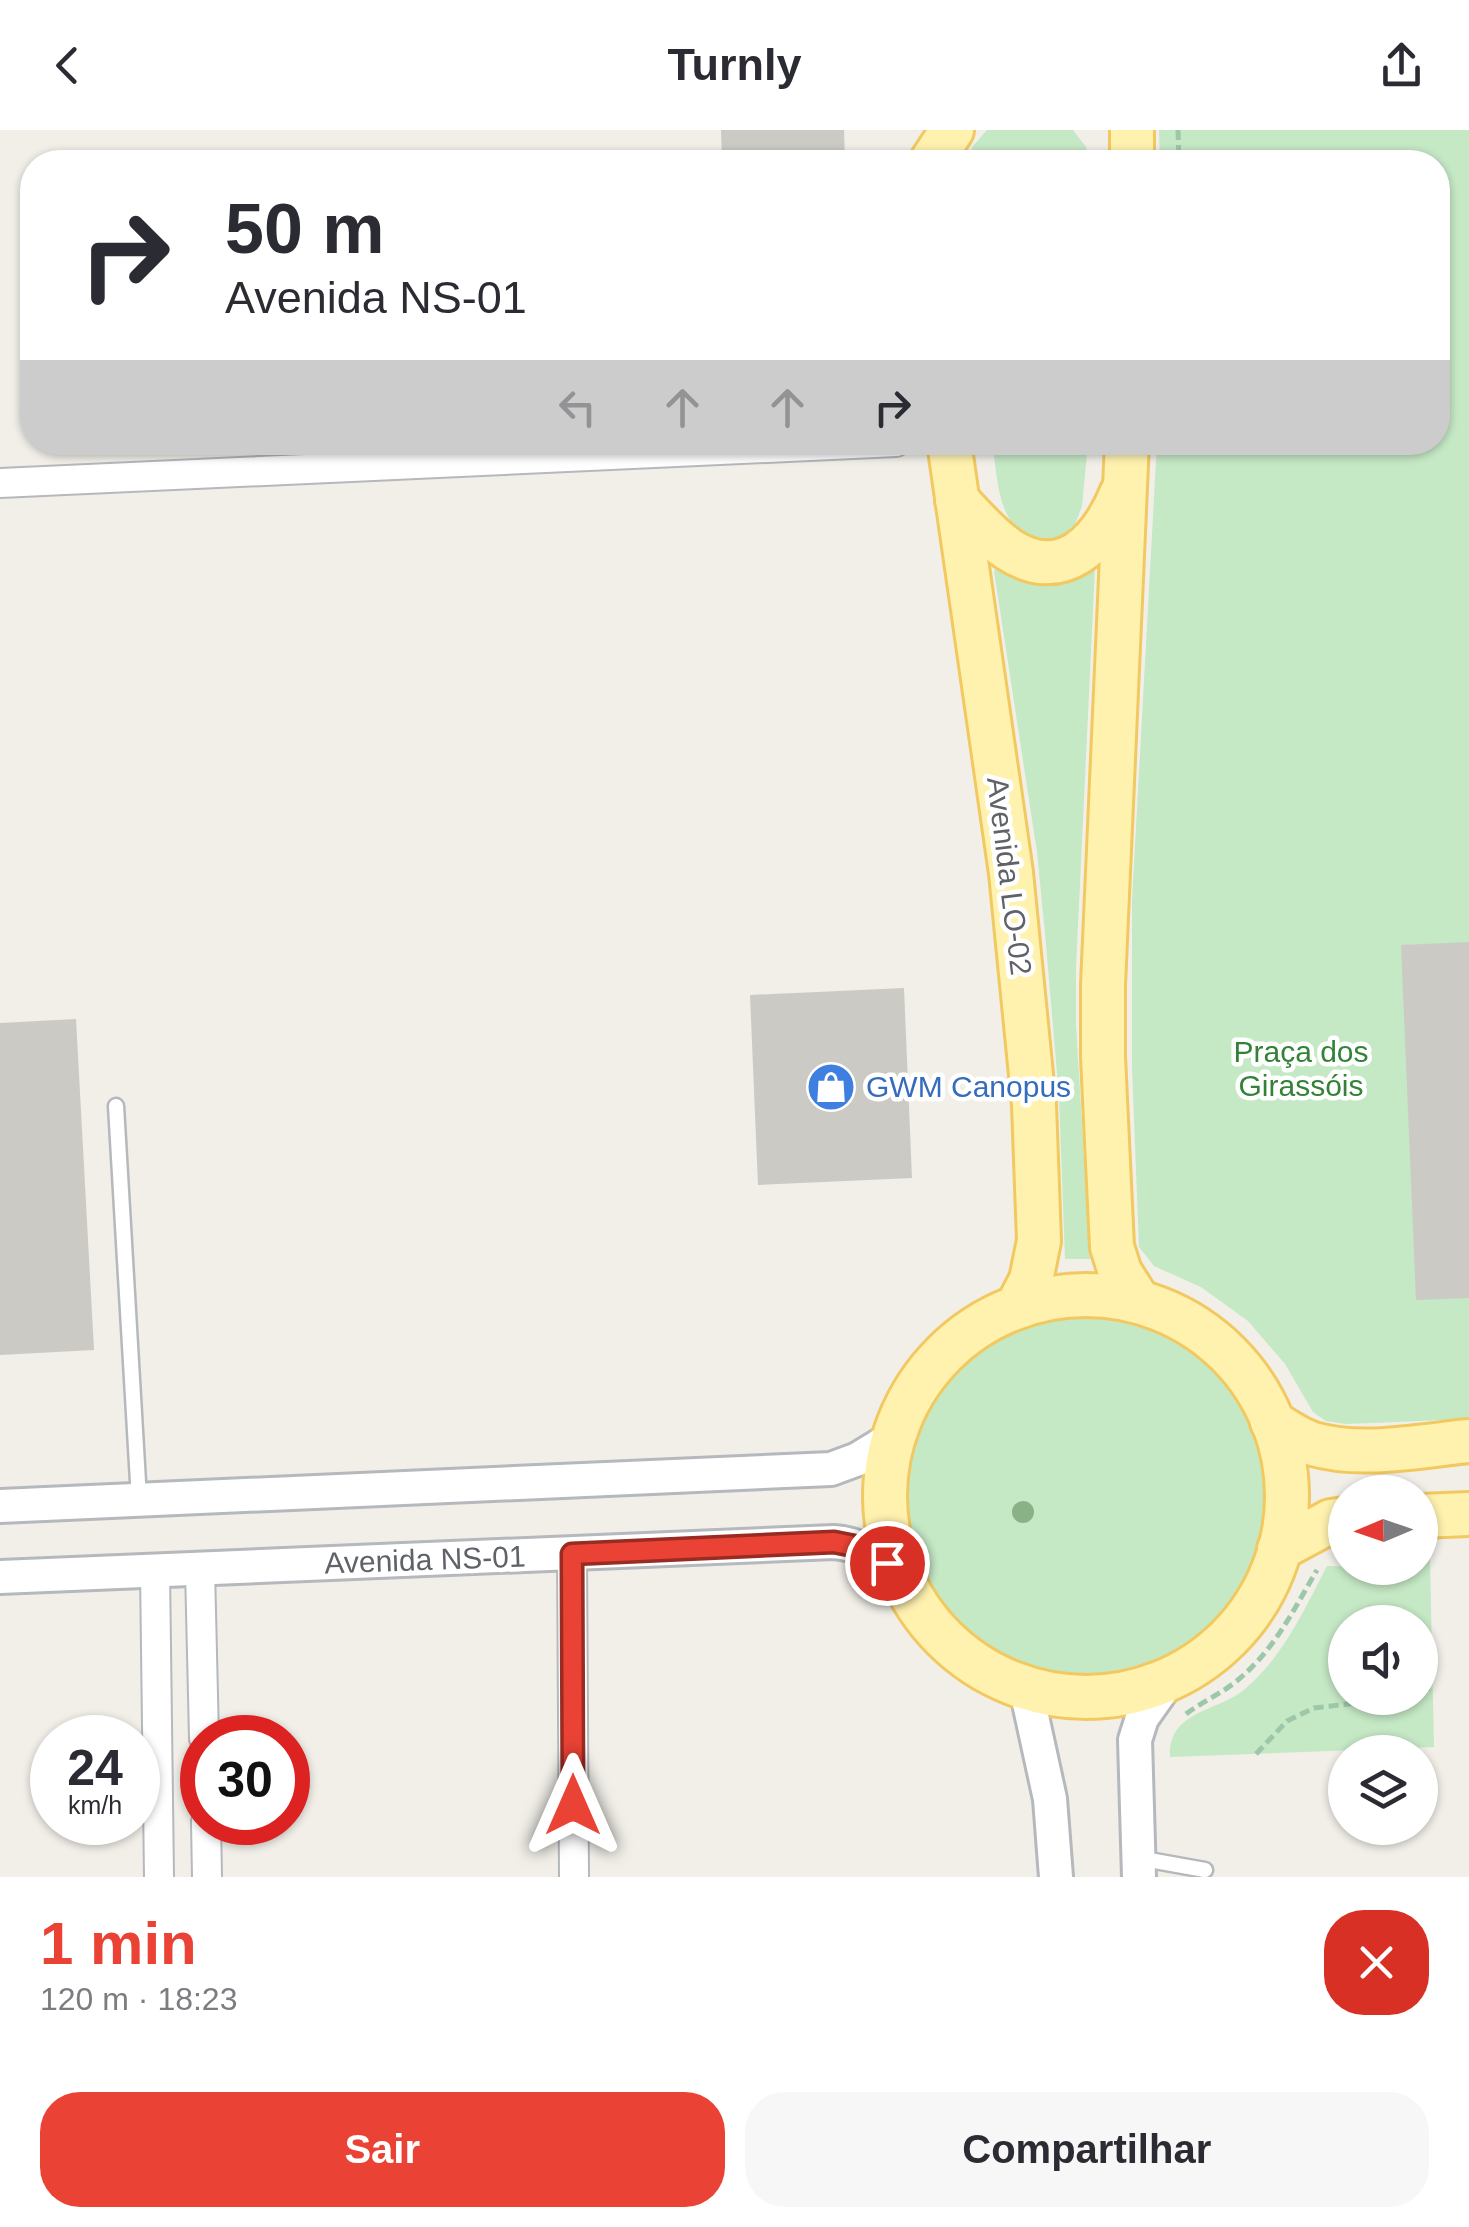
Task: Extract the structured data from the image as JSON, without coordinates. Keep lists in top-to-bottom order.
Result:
{
  "streets": {
    "main road": ["Avenida LO-02", "Avenida NS-01"]
  },
  "crossings": [
    ["Avenida LO-02", "Avenida NS-01"]
  ],
  "parks": ["Praça dos Girassóis"],
  "places": {
    "shop": ["GWM Canopus"]
  },
  "north": "left",
  "page": {
    "header": "Turnly",
    "turn": ["50 m", "Avenida NS-01"],
    "speed": "24 km/h",
    "limit": "30",
    "heading": ["1 min", "120 m · 18:23"],
    "buttons": ["Sair", "Compartilhar"]
  }
}
